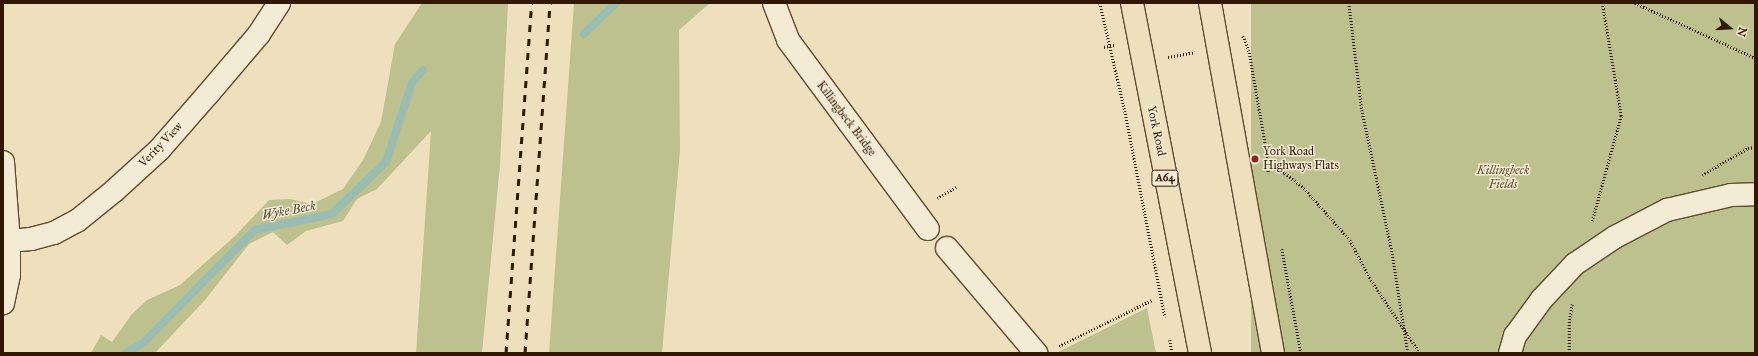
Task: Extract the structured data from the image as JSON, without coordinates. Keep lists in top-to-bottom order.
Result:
{
  "streets": {
    "highway": ["York Road", "A64"],
    "street": ["Killingbeck Bridge", "Verity View"]
  },
  "water": ["Wyke Beck"],
  "parks": ["Killingbeck Fields"],
  "places": ["York Road Highways Flats"],
  "north": "right"
}
